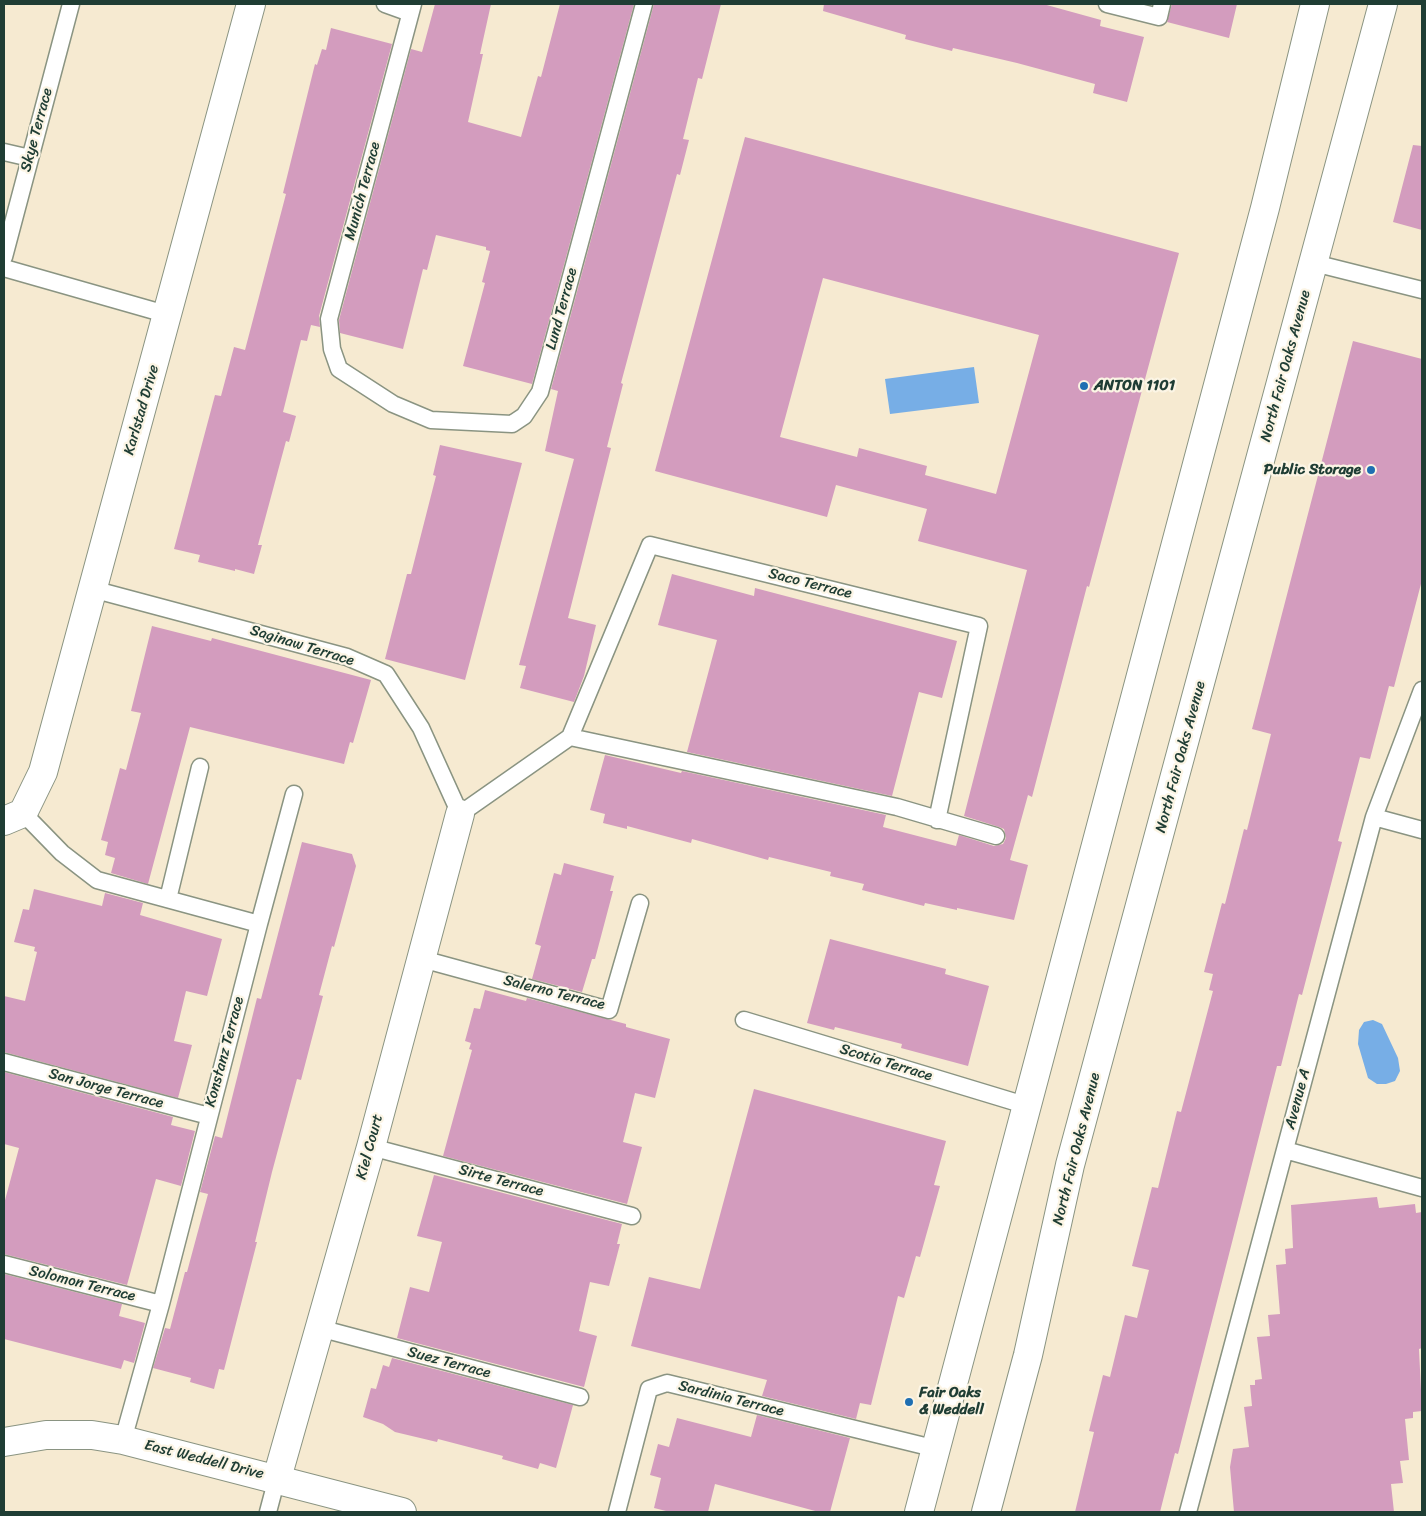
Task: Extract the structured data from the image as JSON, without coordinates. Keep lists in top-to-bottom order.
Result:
{
  "streets": {
    "main road": [
      "North Fair Oaks Avenue",
      "Karlstad Drive",
      "Kiel Court",
      "East Weddell Drive"
    ],
    "lane": [
      "Skye Terrace",
      "Munich Terrace",
      "Lund Terrace",
      "Saco Terrace",
      "Saginaw Terrace",
      "Salerno Terrace",
      "Konstanz Terrace",
      "Scotia Terrace",
      "San Jorge Terrace",
      "Avenue A",
      "Sirte Terrace",
      "Solomon Terrace",
      "Suez Terrace",
      "Sardinia Terrace"
    ]
  },
  "crossings": [
    ["Munich Terrace", "Lund Terrace"],
    ["Karlstad Drive", "Saginaw Terrace"],
    ["Saginaw Terrace", "Kiel Court"],
    ["Salerno Terrace", "Kiel Court"],
    ["Konstanz Terrace", "San Jorge Terrace"],
    ["Konstanz Terrace", "Solomon Terrace"],
    ["Konstanz Terrace", "East Weddell Drive"],
    ["Kiel Court", "Sirte Terrace"],
    ["Kiel Court", "Suez Terrace"],
    ["Kiel Court", "East Weddell Drive"]
  ],
  "places": ["ANTON 1101", "Public Storage", "Fair Oaks & Weddell"]
}
